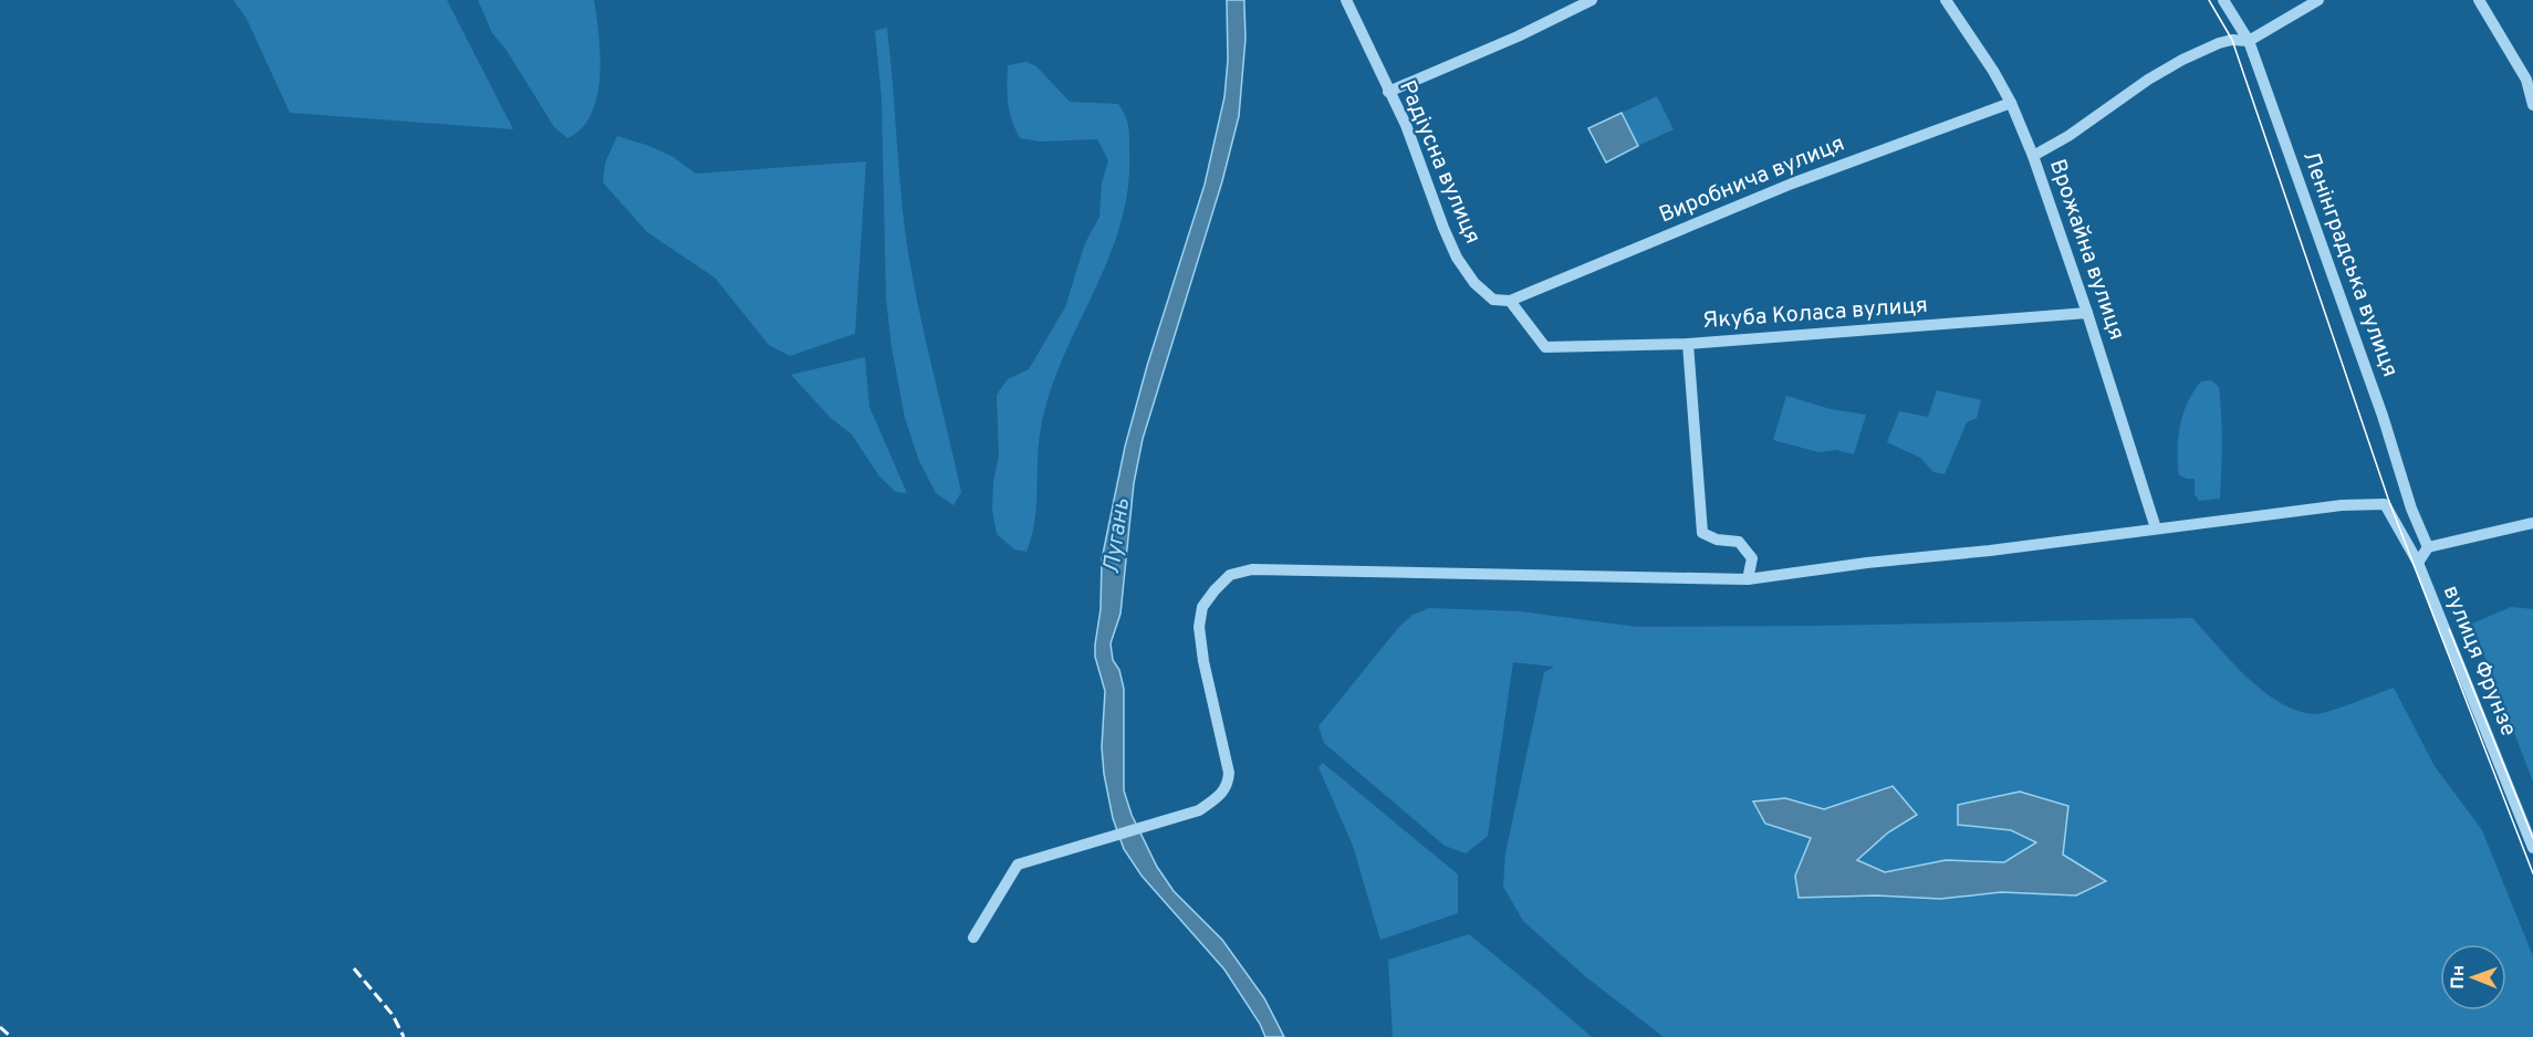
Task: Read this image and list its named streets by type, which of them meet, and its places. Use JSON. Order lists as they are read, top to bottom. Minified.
{"streets":{"street":["Радіусна вулиця","Виробнича вулиця","Врожайна вулиця","Ленінградська вулиця","Якуба Коласа вулиця","вулиця Фрунзе"]},"crossings":[["Радіусна вулиця","Виробнича вулиця"],["Радіусна вулиця","Якуба Коласа вулиця"],["Виробнича вулиця","Врожайна вулиця"],["Виробнича вулиця","Якуба Коласа вулиця"],["Врожайна вулиця","Якуба Коласа вулиця"],["Врожайна вулиця","вулиця Фрунзе"]],"water":["Лугань"],"north":"left"}
